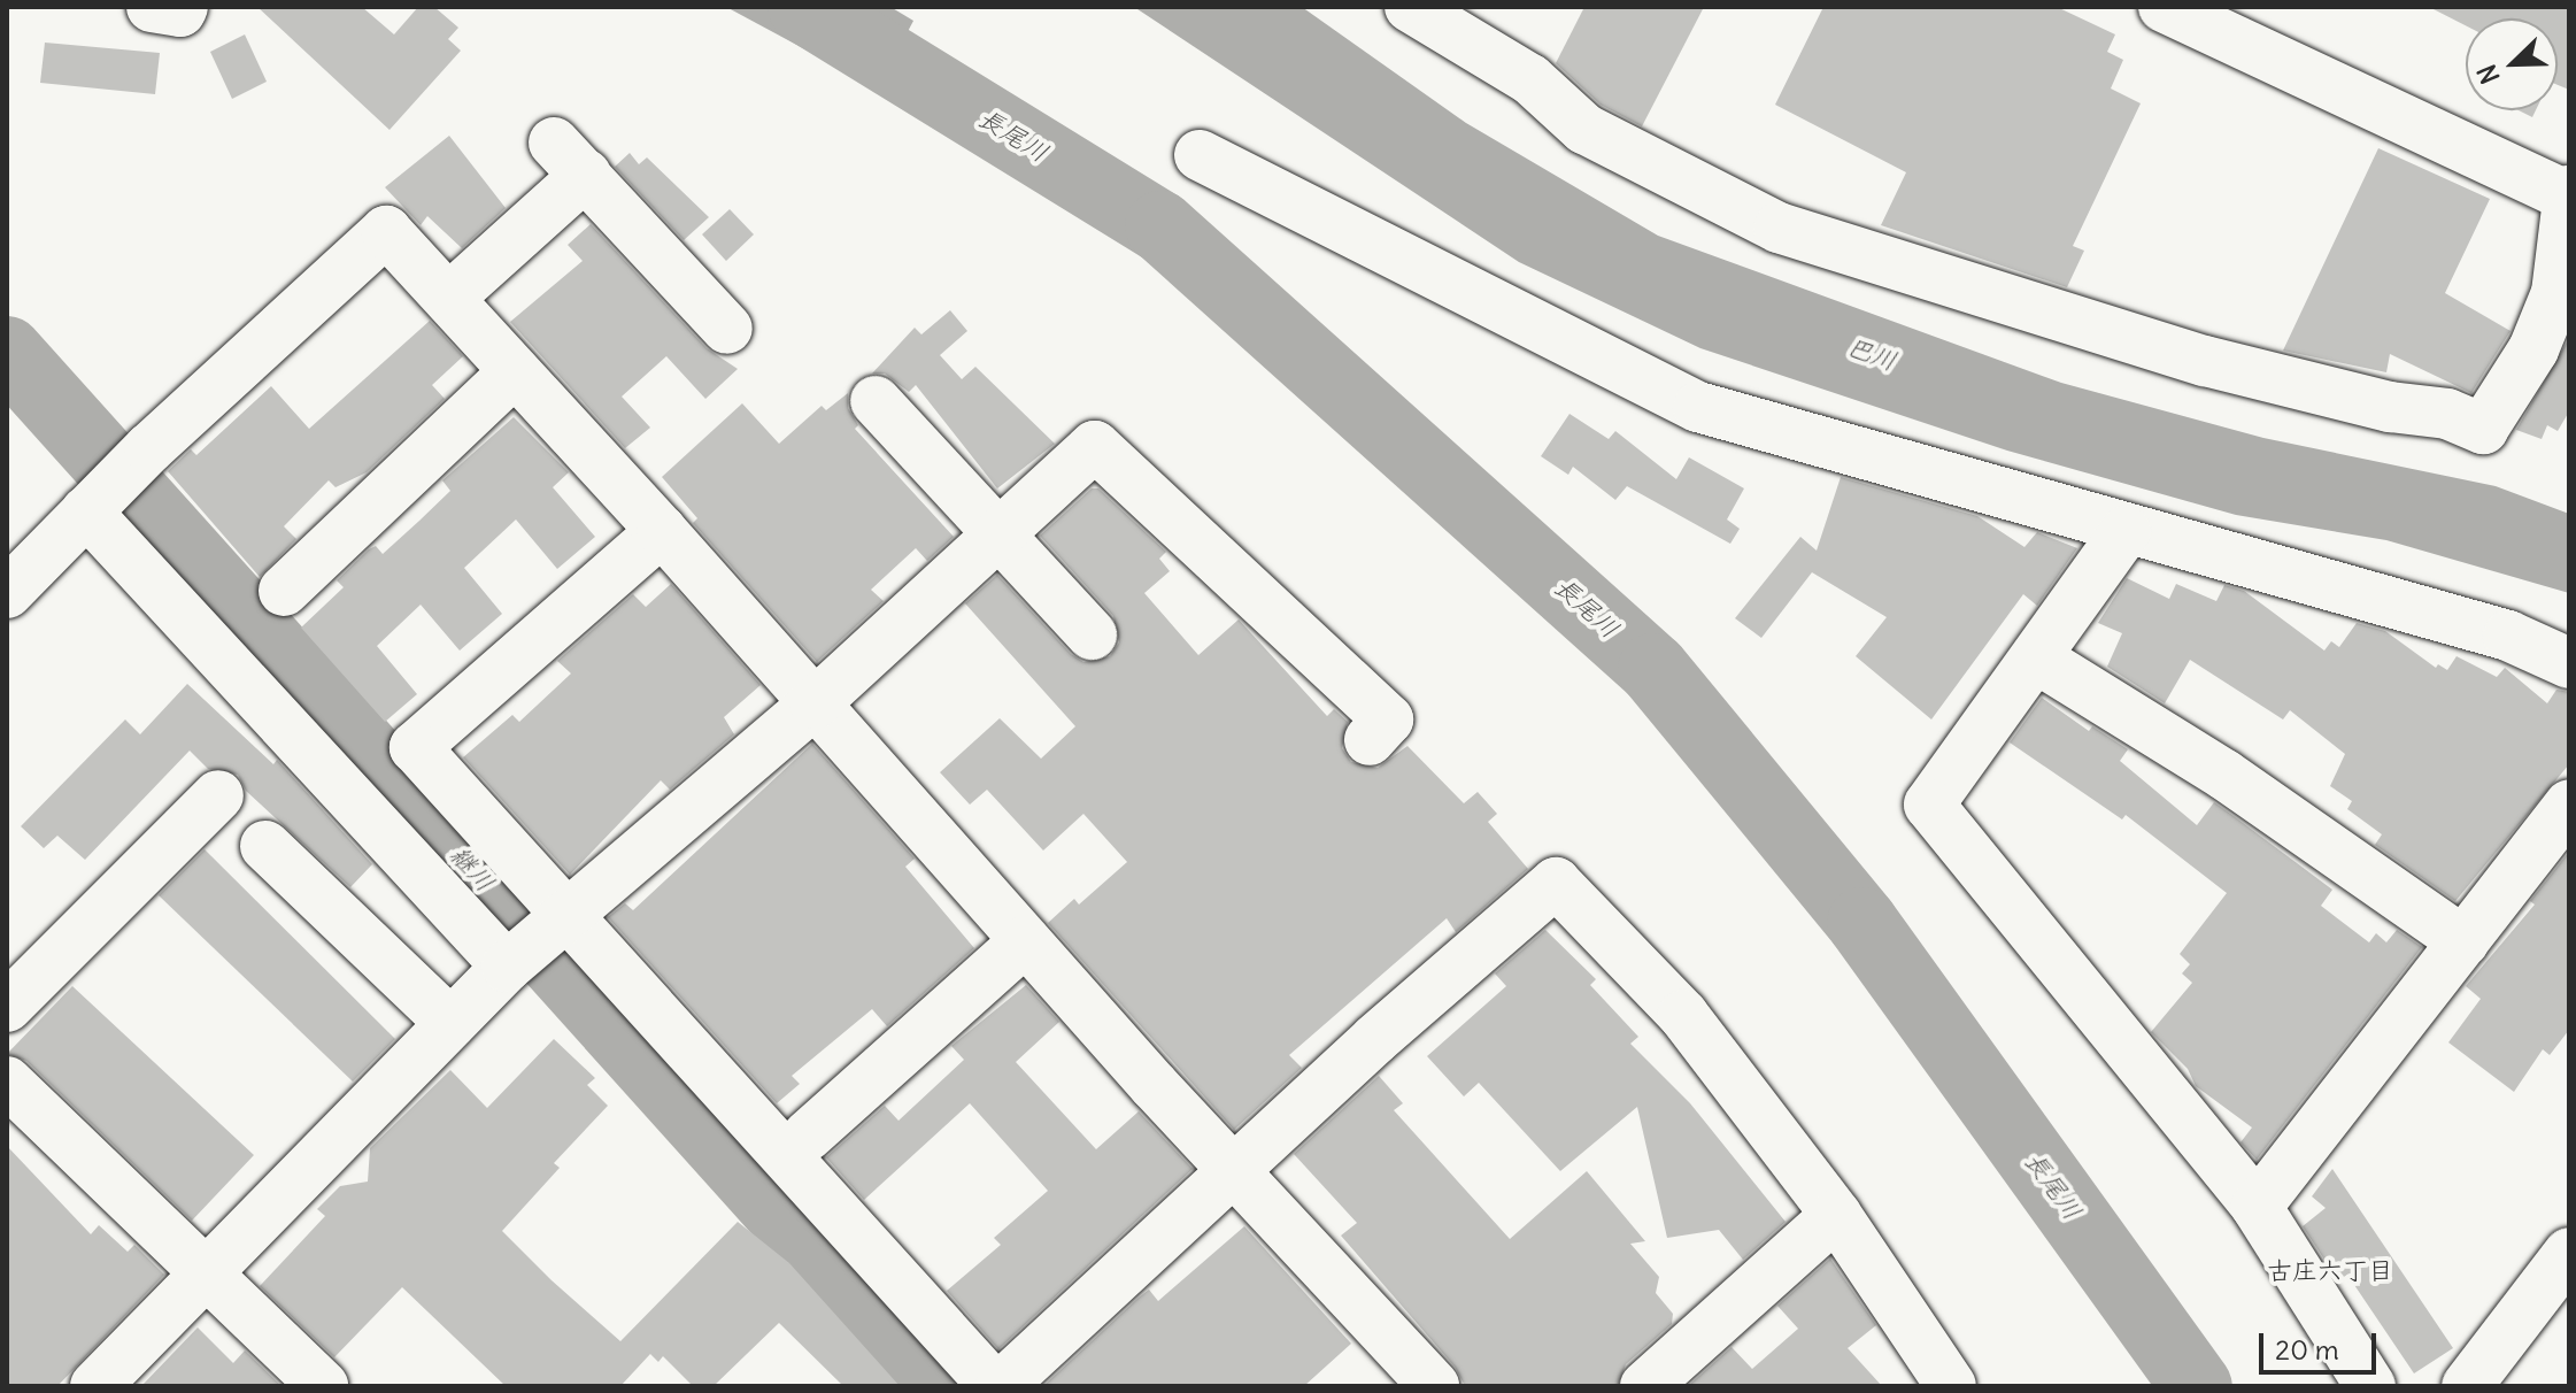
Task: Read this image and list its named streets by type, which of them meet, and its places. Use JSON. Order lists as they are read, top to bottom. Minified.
{"districts":["古庄六丁目"],"water":["長尾川","巴川","継川"],"scale_bar":"20 m","north":"bottom left"}
